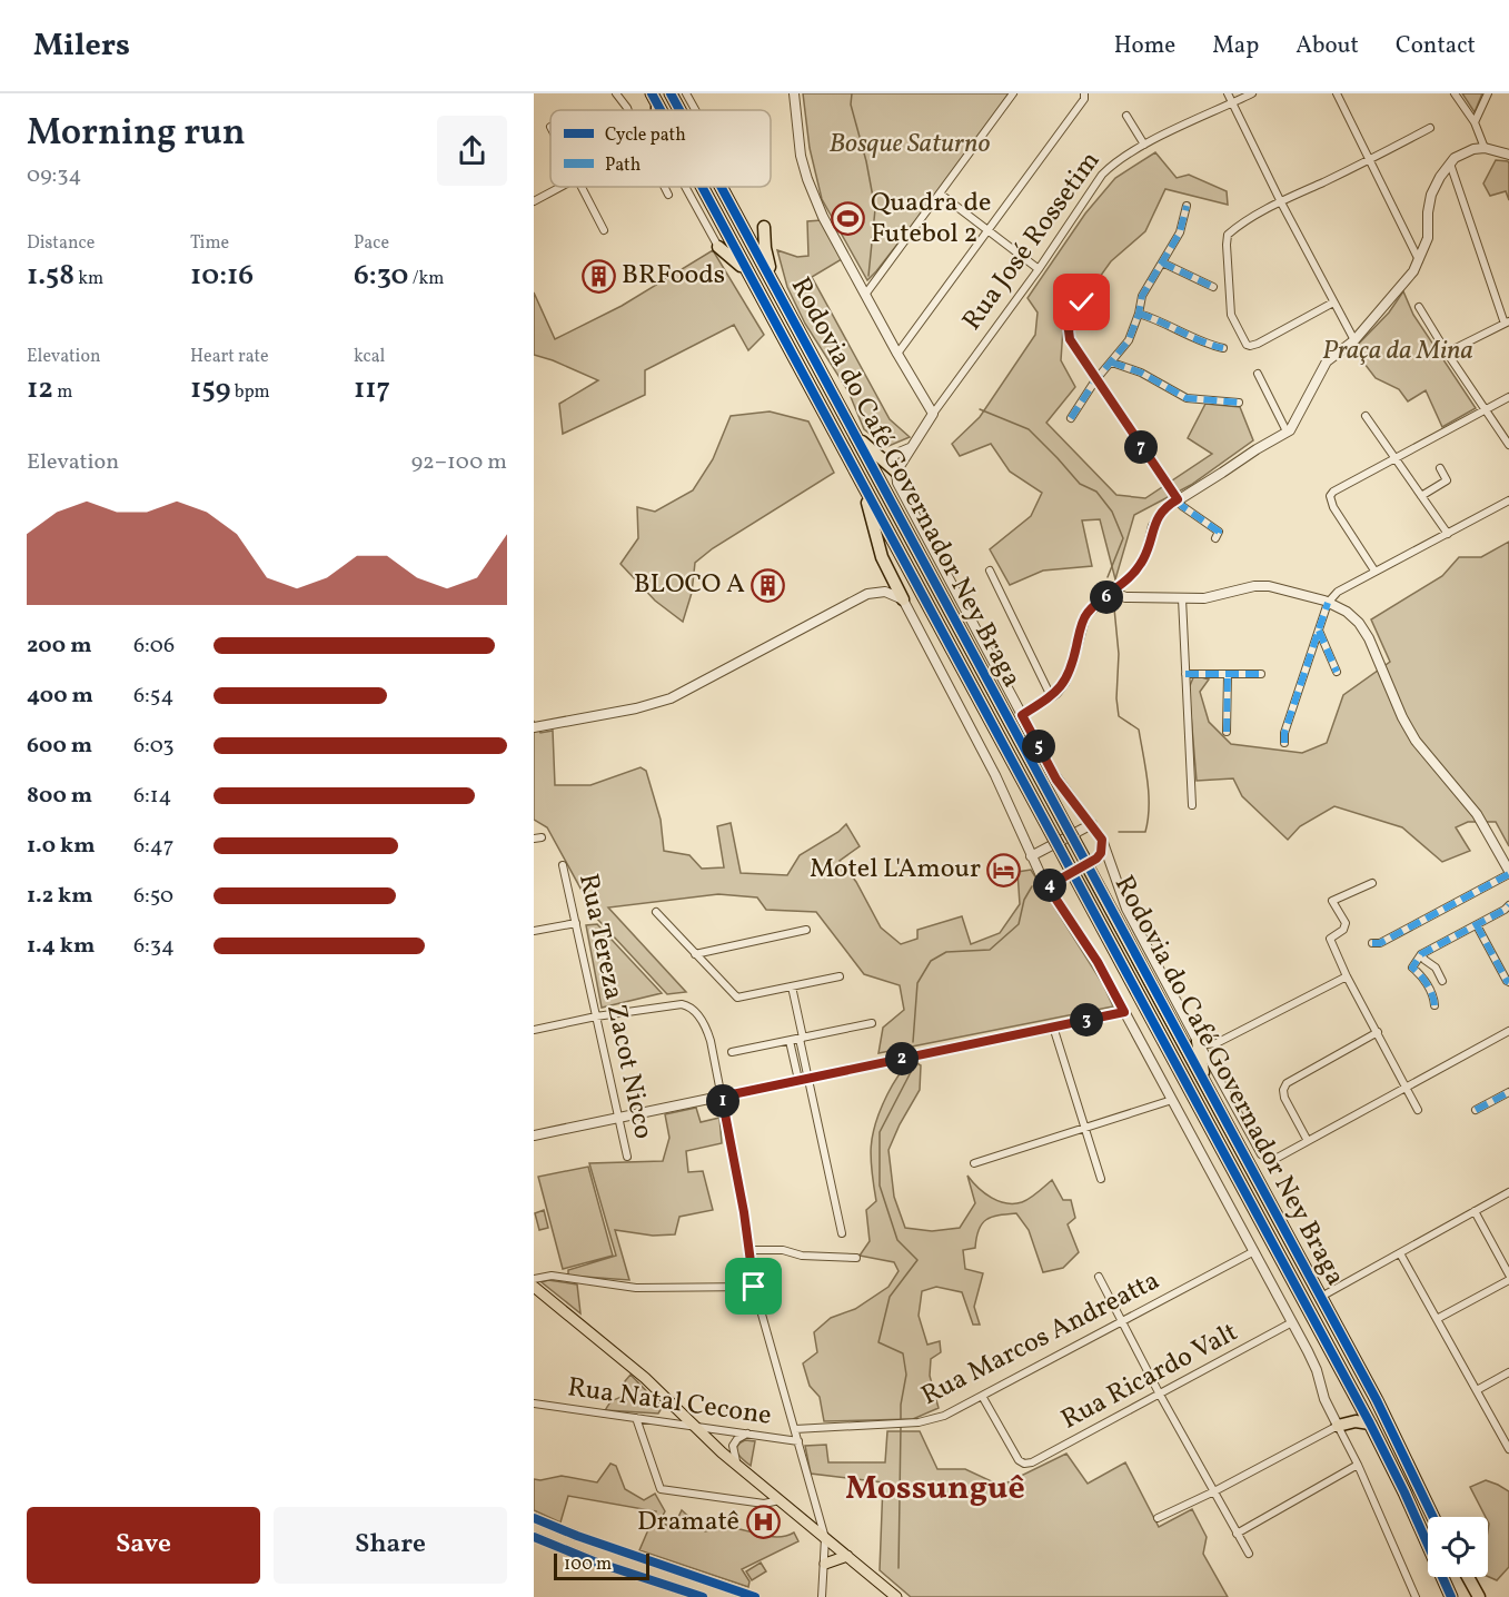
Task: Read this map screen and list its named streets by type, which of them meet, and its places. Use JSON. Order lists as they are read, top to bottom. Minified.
{"streets":{"highway":["Rodovia do Café Governador Ney Braga"],"street":["Rua José Rossetim","Rua Tereza Zacot Nicco","Rua Marcos Andreatta","Rua Ricardo Valt","Rua Natal Cecone"]},"crossings":[["Rua Marcos Andreatta","Rua Ricardo Valt"]],"districts":["Mossunguê"],"parks":["Bosque Saturno","Praça da Mina"],"places":{"sports":["Quadra de Futebol 2"],"building":["BRFoods","BLOCO A"],"hotel":["Motel L'Amour"],"hospital":["Dramatê"]},"legend":["Cycle path","Path"],"scale_bar":"100 m","page":{"header":"Milers","nav":["Home","Map","About","Contact"],"heading":["Morning run","09:34"],"stats":[["Distance","1.58 km"],["Time","10:16"],["Pace","6:30 /km"],["Elevation","12 m"],["Heart rate","159 bpm"],["kcal","117"]],"pins":["7","6","5","4","3","2","1"],"chart":["Elevation","92–100 m"],"list":[{"name":"200 m","note":"6:06"},{"name":"400 m","note":"6:54"},{"name":"600 m","note":"6:03"},{"name":"800 m","note":"6:14"},{"name":"1.0 km","note":"6:47"},{"name":"1.2 km","note":"6:50"},{"name":"1.4 km","note":"6:34"}],"buttons":["Save","Share"],"scale":"100 m"}}
